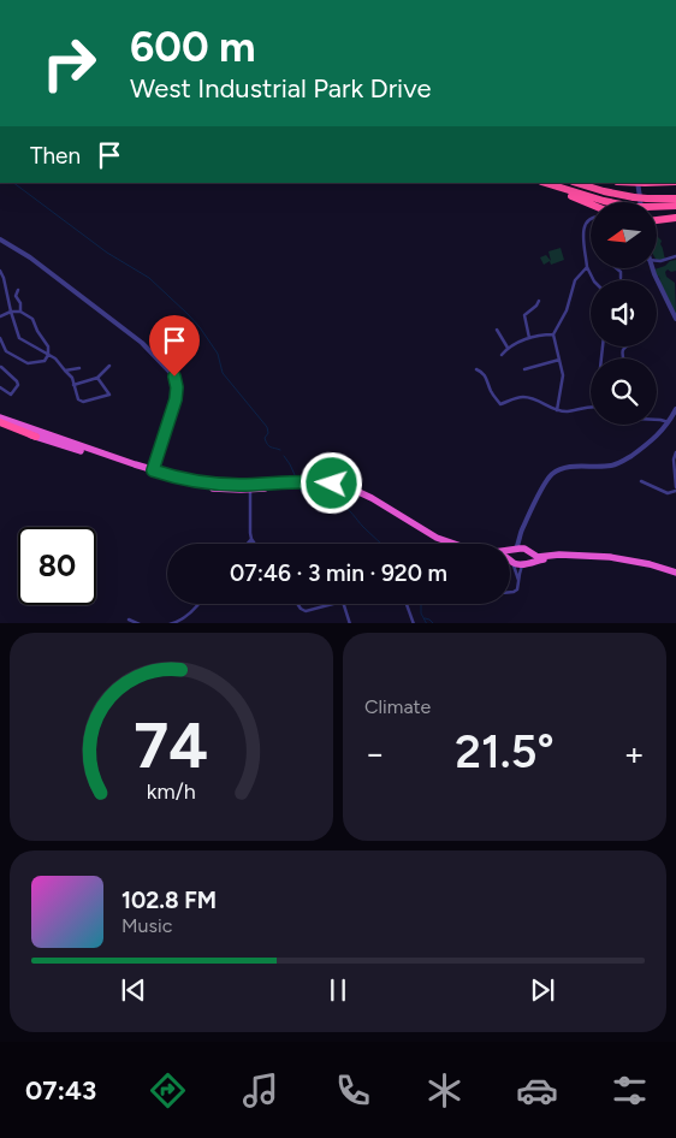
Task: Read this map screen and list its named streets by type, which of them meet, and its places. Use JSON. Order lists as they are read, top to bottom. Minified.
{"north":"left","page":{"turn":["600 m","West Industrial Park Drive"],"then":"Then","limit":"80","trip":"07:46 · 3 min · 920 m","tile":"Climate","heat":["−","21.5°","+"],"song":["102.8 FM","Music"],"tabs":"07:43","gauge":["74","km/h"]}}
